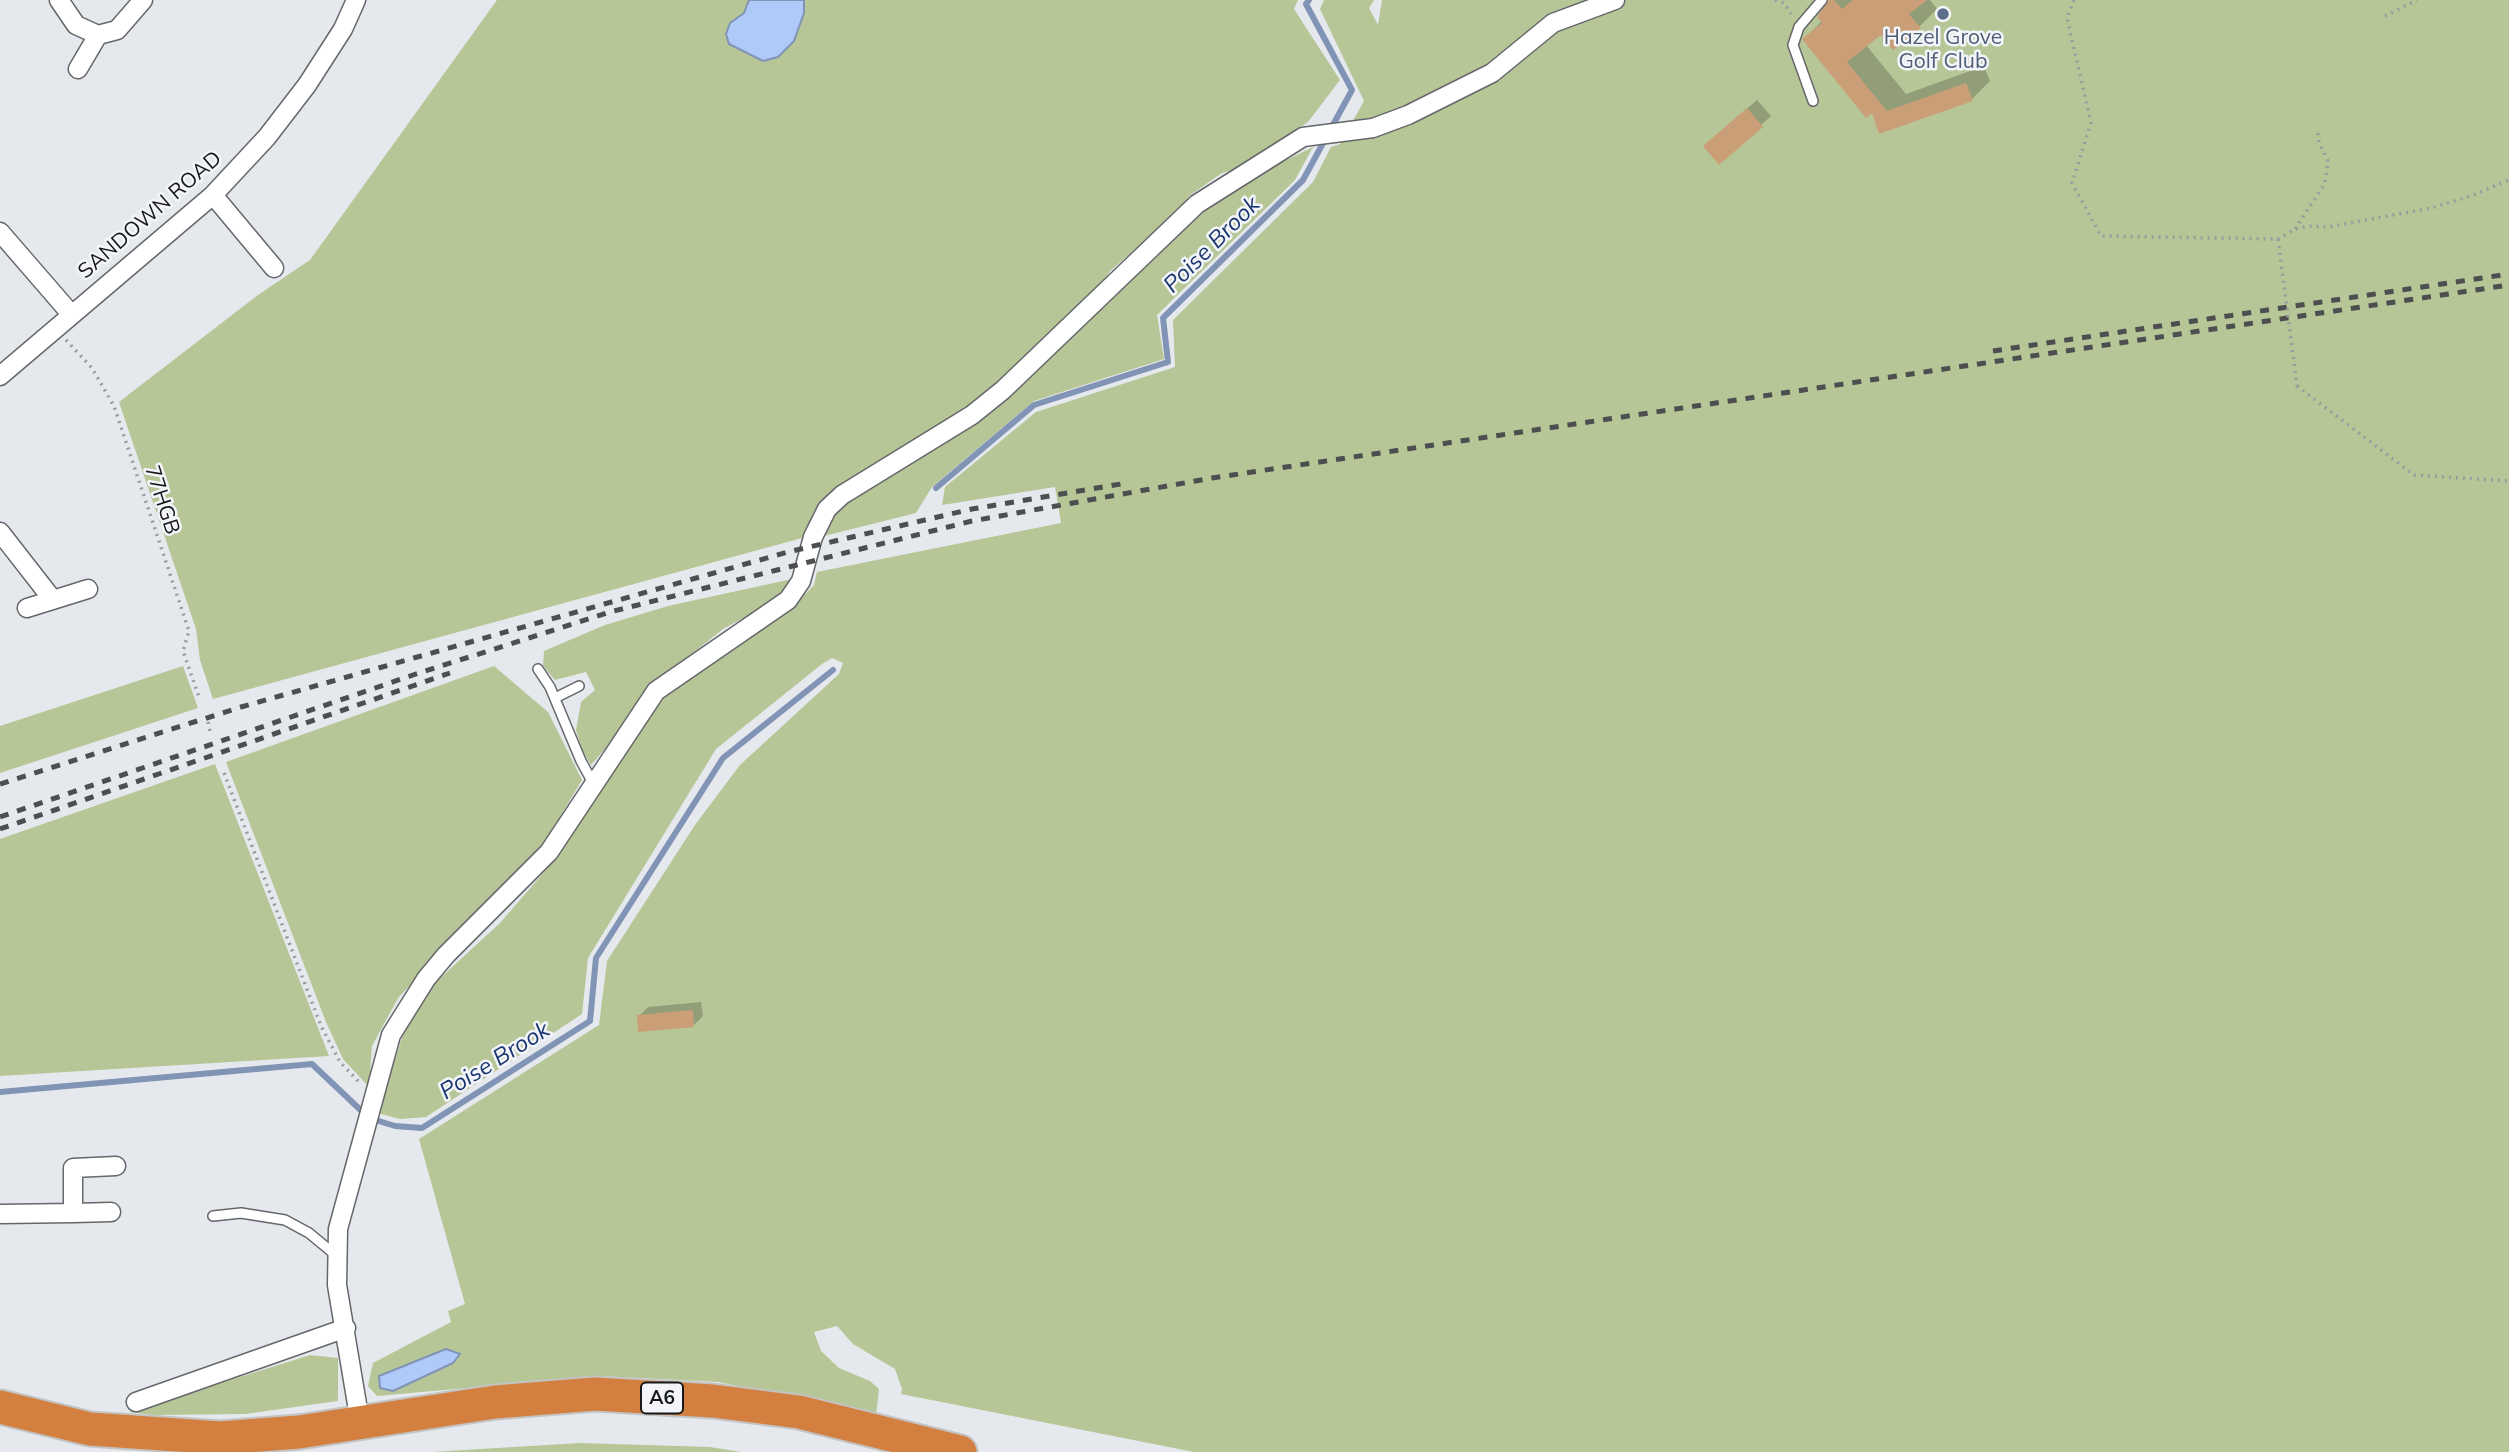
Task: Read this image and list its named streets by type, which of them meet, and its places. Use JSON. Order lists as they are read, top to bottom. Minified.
{"streets":{"highway":["A6"],"street":["SANDOWN ROAD"],"path":["77HGB"]},"crossings":[["SANDOWN ROAD","77HGB"]],"water":["Poise Brook"],"places":["Hazel Grove Golf Club"]}
